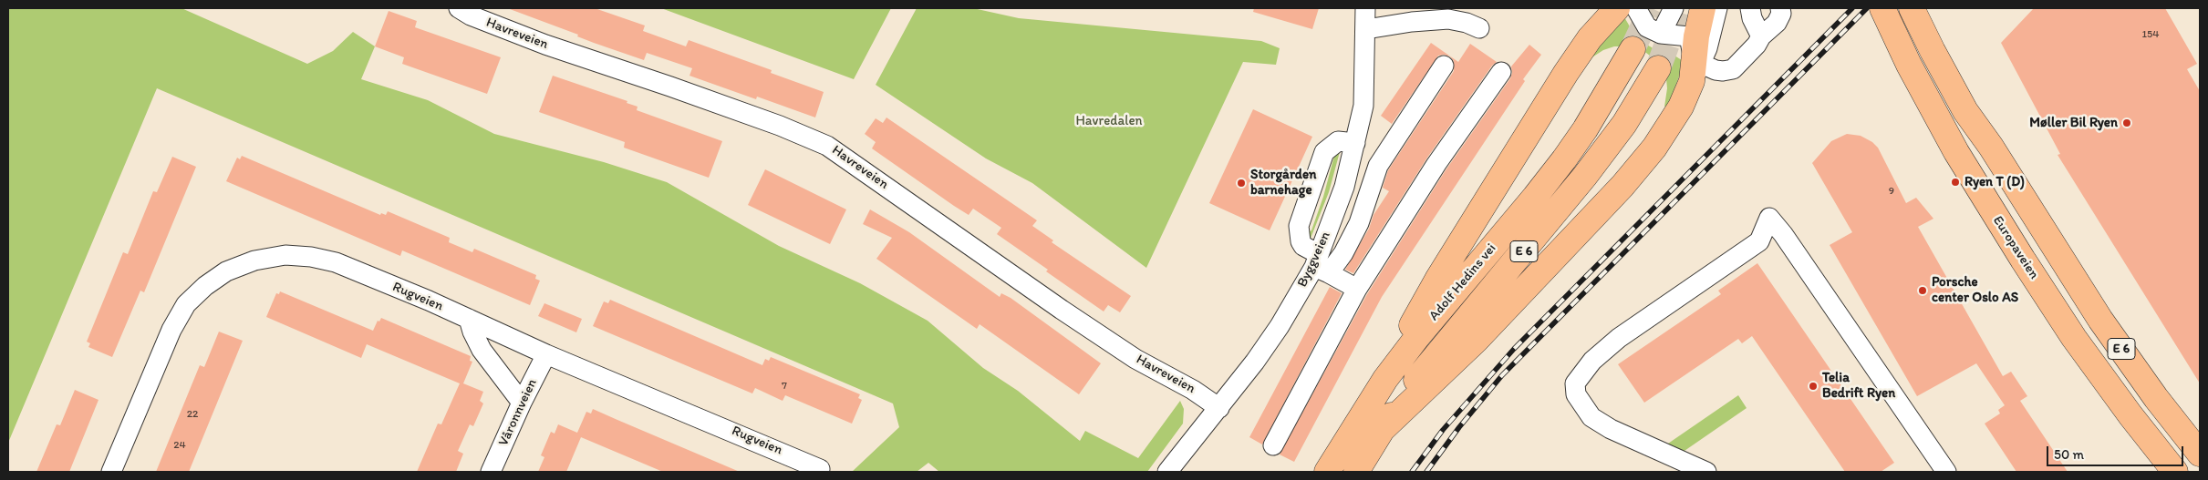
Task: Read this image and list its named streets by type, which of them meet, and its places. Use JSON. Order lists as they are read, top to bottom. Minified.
{"streets":{"highway":["Europaveien","E 6","Adolf Hedins vei"],"street":["Havreveien","Byggveien","Rugveien","Våronnveien"]},"crossings":[["Havreveien","Byggveien"],["E 6","Adolf Hedins vei"],["Rugveien","Våronnveien"]],"parks":["Havredalen"],"places":["Møller Bil Ryen","Ryen T (D)","Storgården barnehage","Porsche center Oslo AS","Telia Bedrift Ryen"],"house_numbers":["154","9","7","22","24"],"scale_bar":"50 m"}
